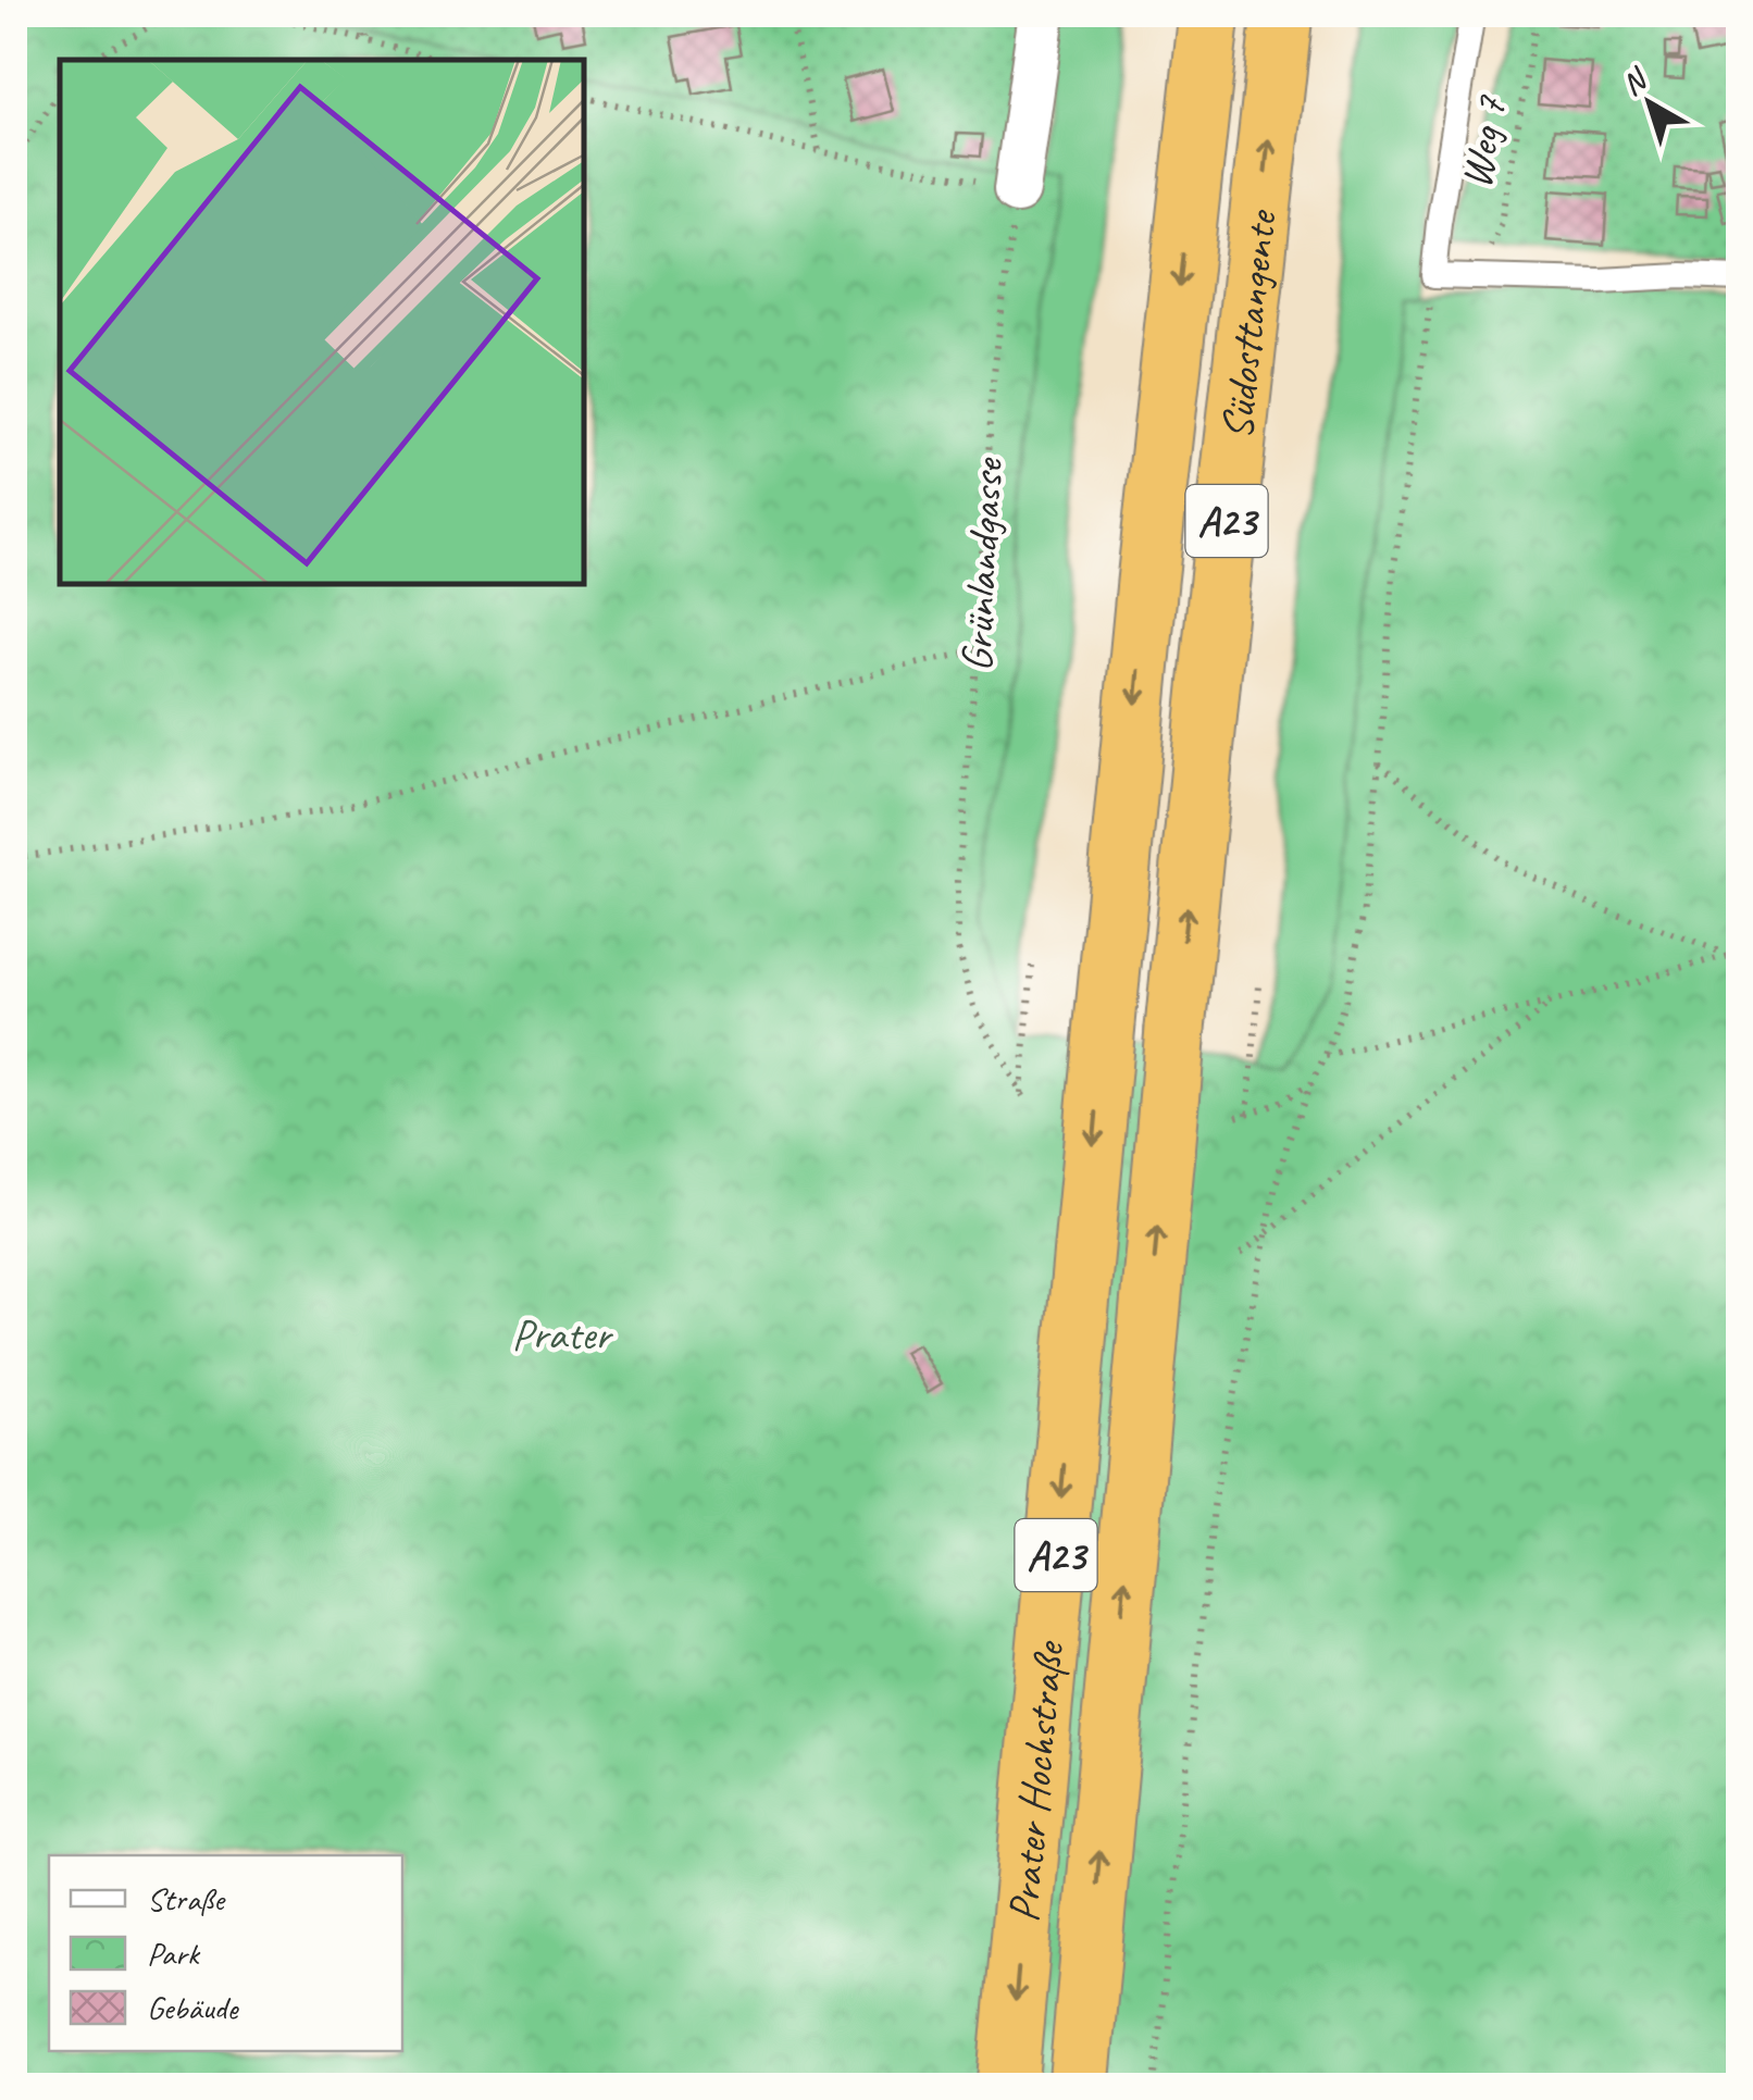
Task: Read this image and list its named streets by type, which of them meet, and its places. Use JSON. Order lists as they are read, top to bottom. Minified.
{"streets":{"highway":["Südosttangente","A23","Prater Hochstraße"],"path":["Weg 7","Grünlandgasse"]},"crossings":[["Südosttangente","Prater Hochstraße"]],"parks":["Prater"],"legend":["Straße","Park","Gebäude"],"north":"top left"}
